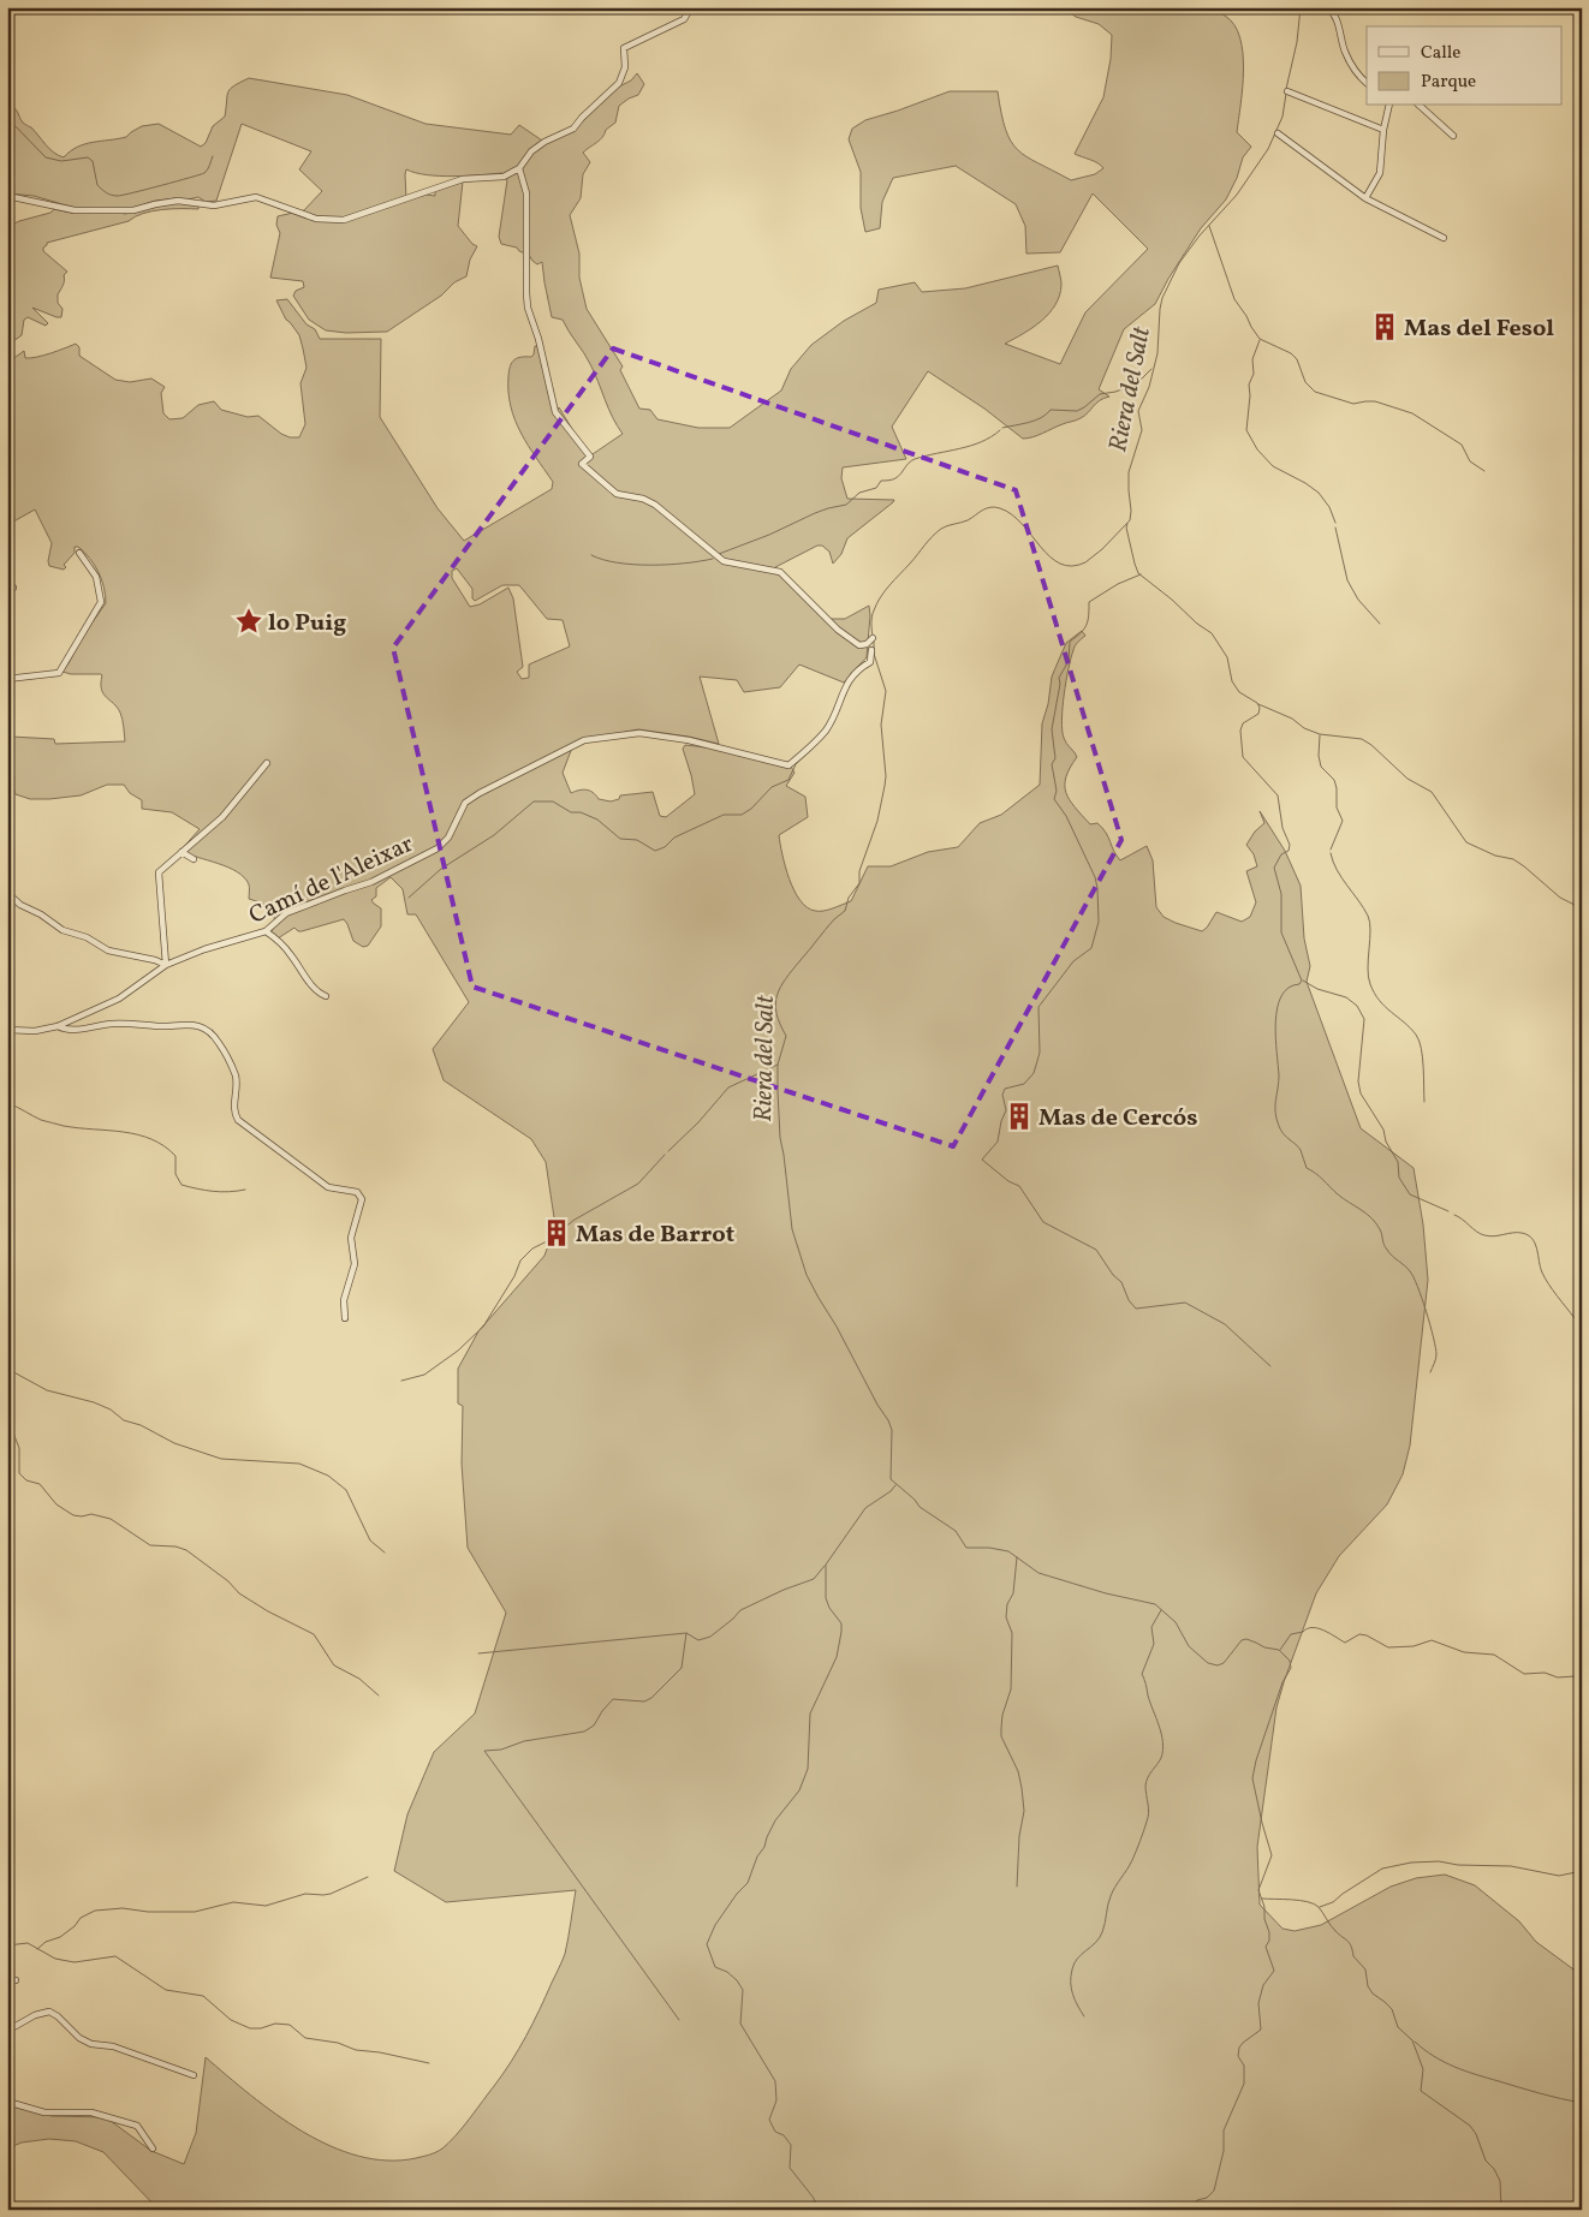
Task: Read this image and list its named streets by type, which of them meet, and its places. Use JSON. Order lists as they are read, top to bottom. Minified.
{"streets":{"street":["Camí de l'Aleixar"]},"water":["Riera del Salt"],"places":{"building":["Mas del Fesol","Mas de Cercós","Mas de Barrot"],"place":["lo Puig"]},"legend":["Calle","Parque"]}
